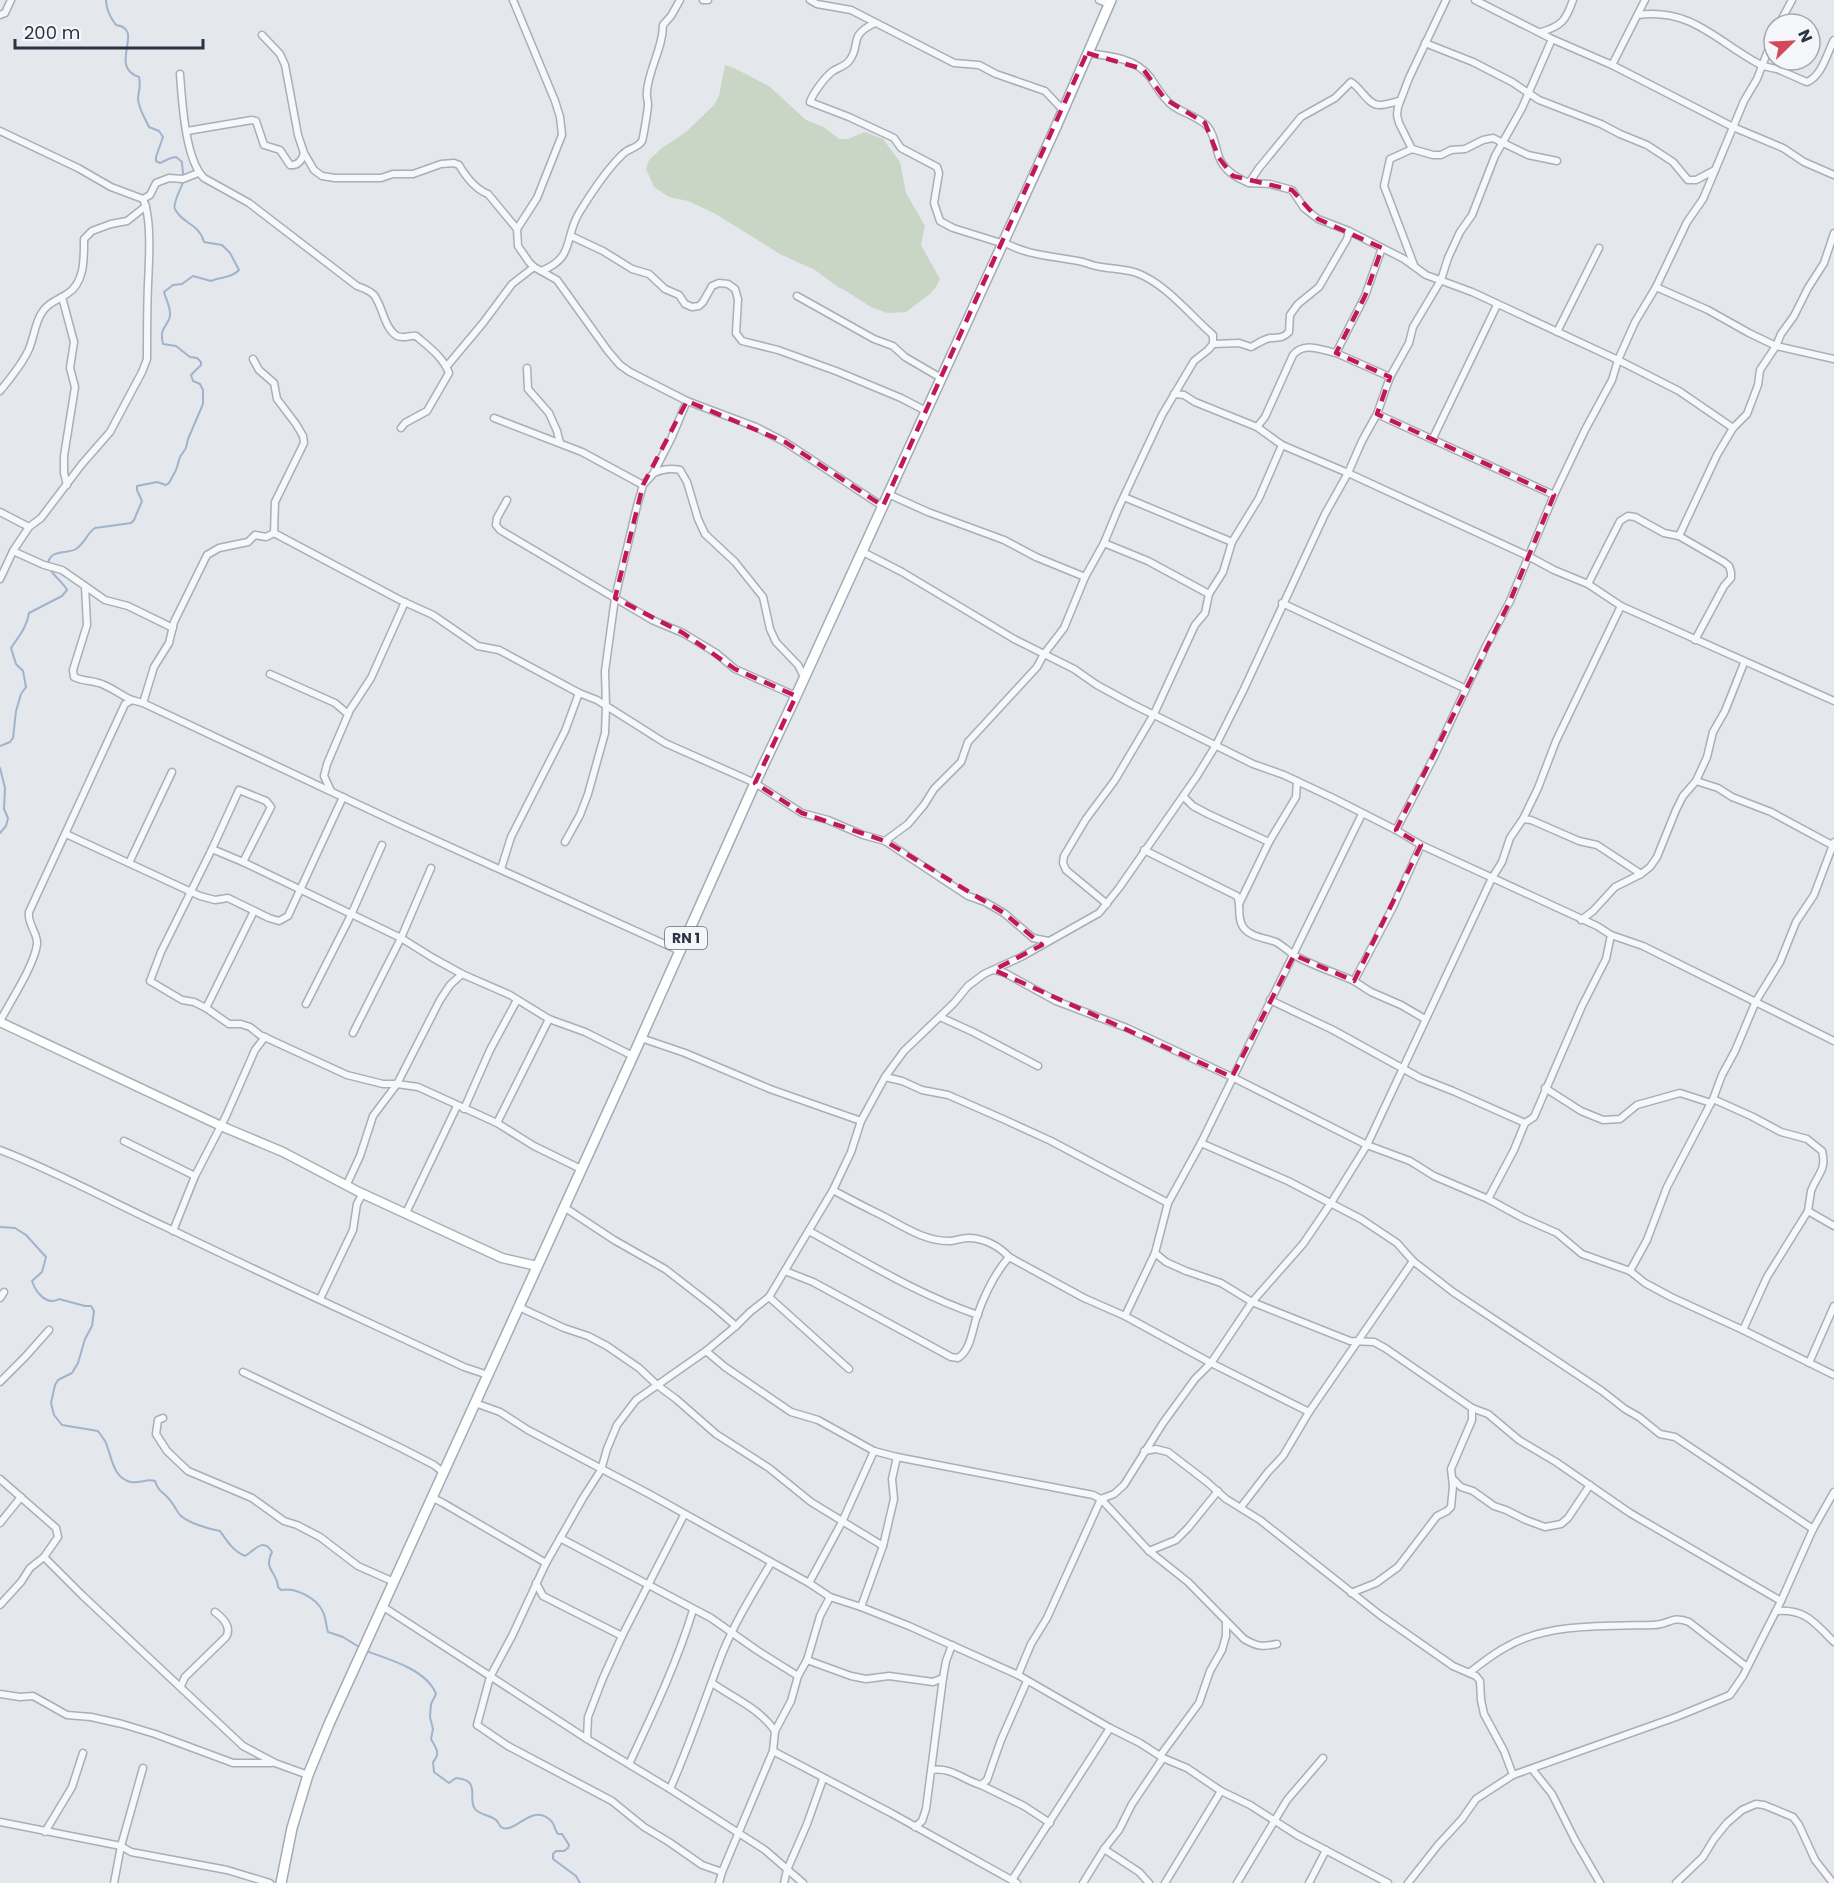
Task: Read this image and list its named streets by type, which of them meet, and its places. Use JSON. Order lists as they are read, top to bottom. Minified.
{"streets":{"main road":["RN 1"]},"scale_bar":"200 m","north":"top right"}
